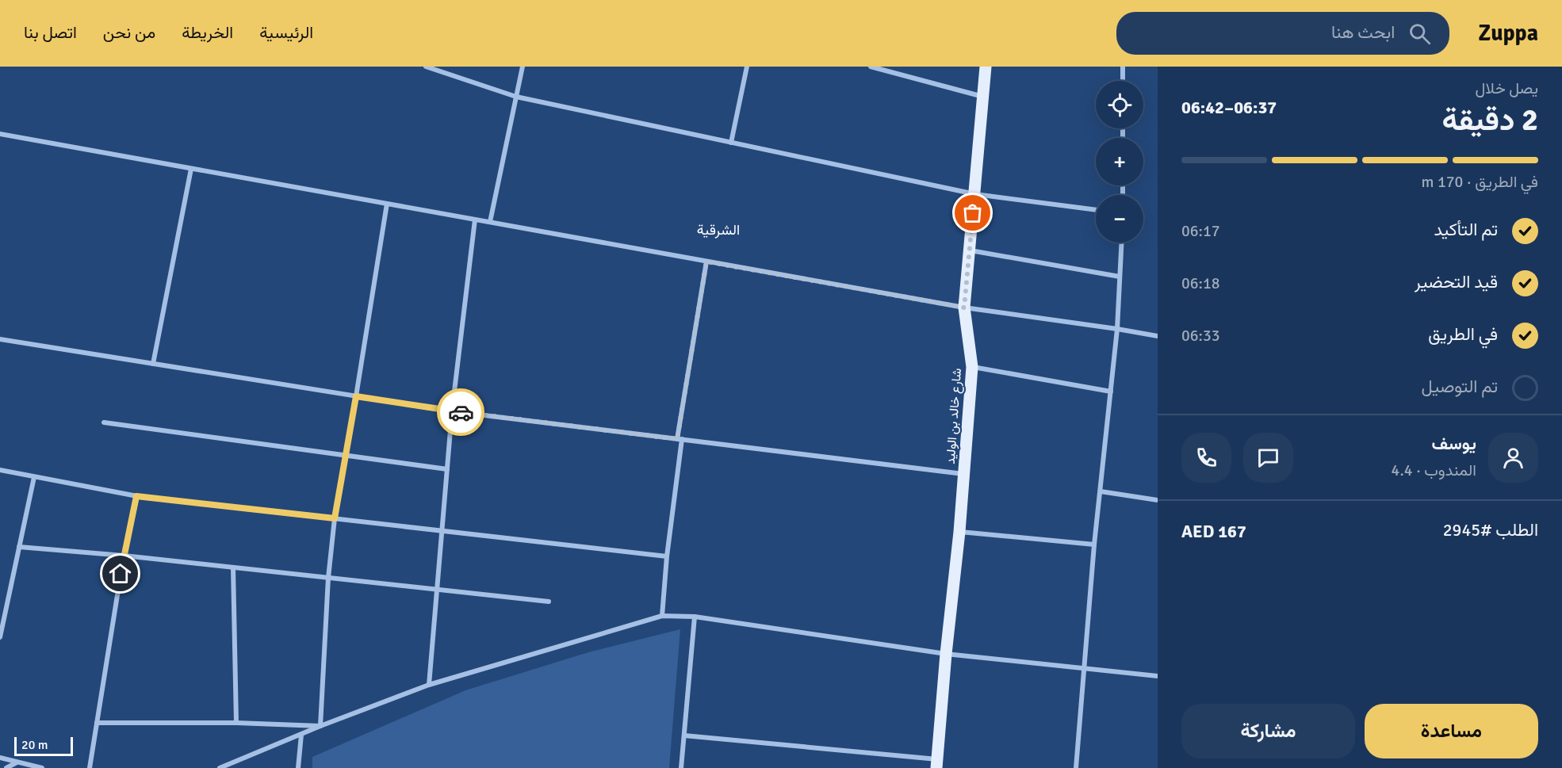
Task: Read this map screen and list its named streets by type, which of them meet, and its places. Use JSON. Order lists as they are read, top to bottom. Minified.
{"streets":{"main road":["شارع خالد بن الوليد"]},"districts":["الشرقية"],"scale_bar":"20 m","page":{"header":"Zuppa","search":"ابحث هنا","nav":["الرئيسية","الخريطة","من نحن","اتصل بنا"],"heading":["2 دقيقة","يصل خلال","06:37–06:42"],"panel":["يوسف","المندوب · 4.4","الطلب #2945","AED 167"],"map_buttons":["+","−"],"bar":"في الطريق · 170 m","list":[["تم التأكيد","06:17"],["قيد التحضير","06:18"],["في الطريق","06:33"],"تم التوصيل"],"buttons":["مساعدة","مشاركة"],"scale":"20 m"}}
